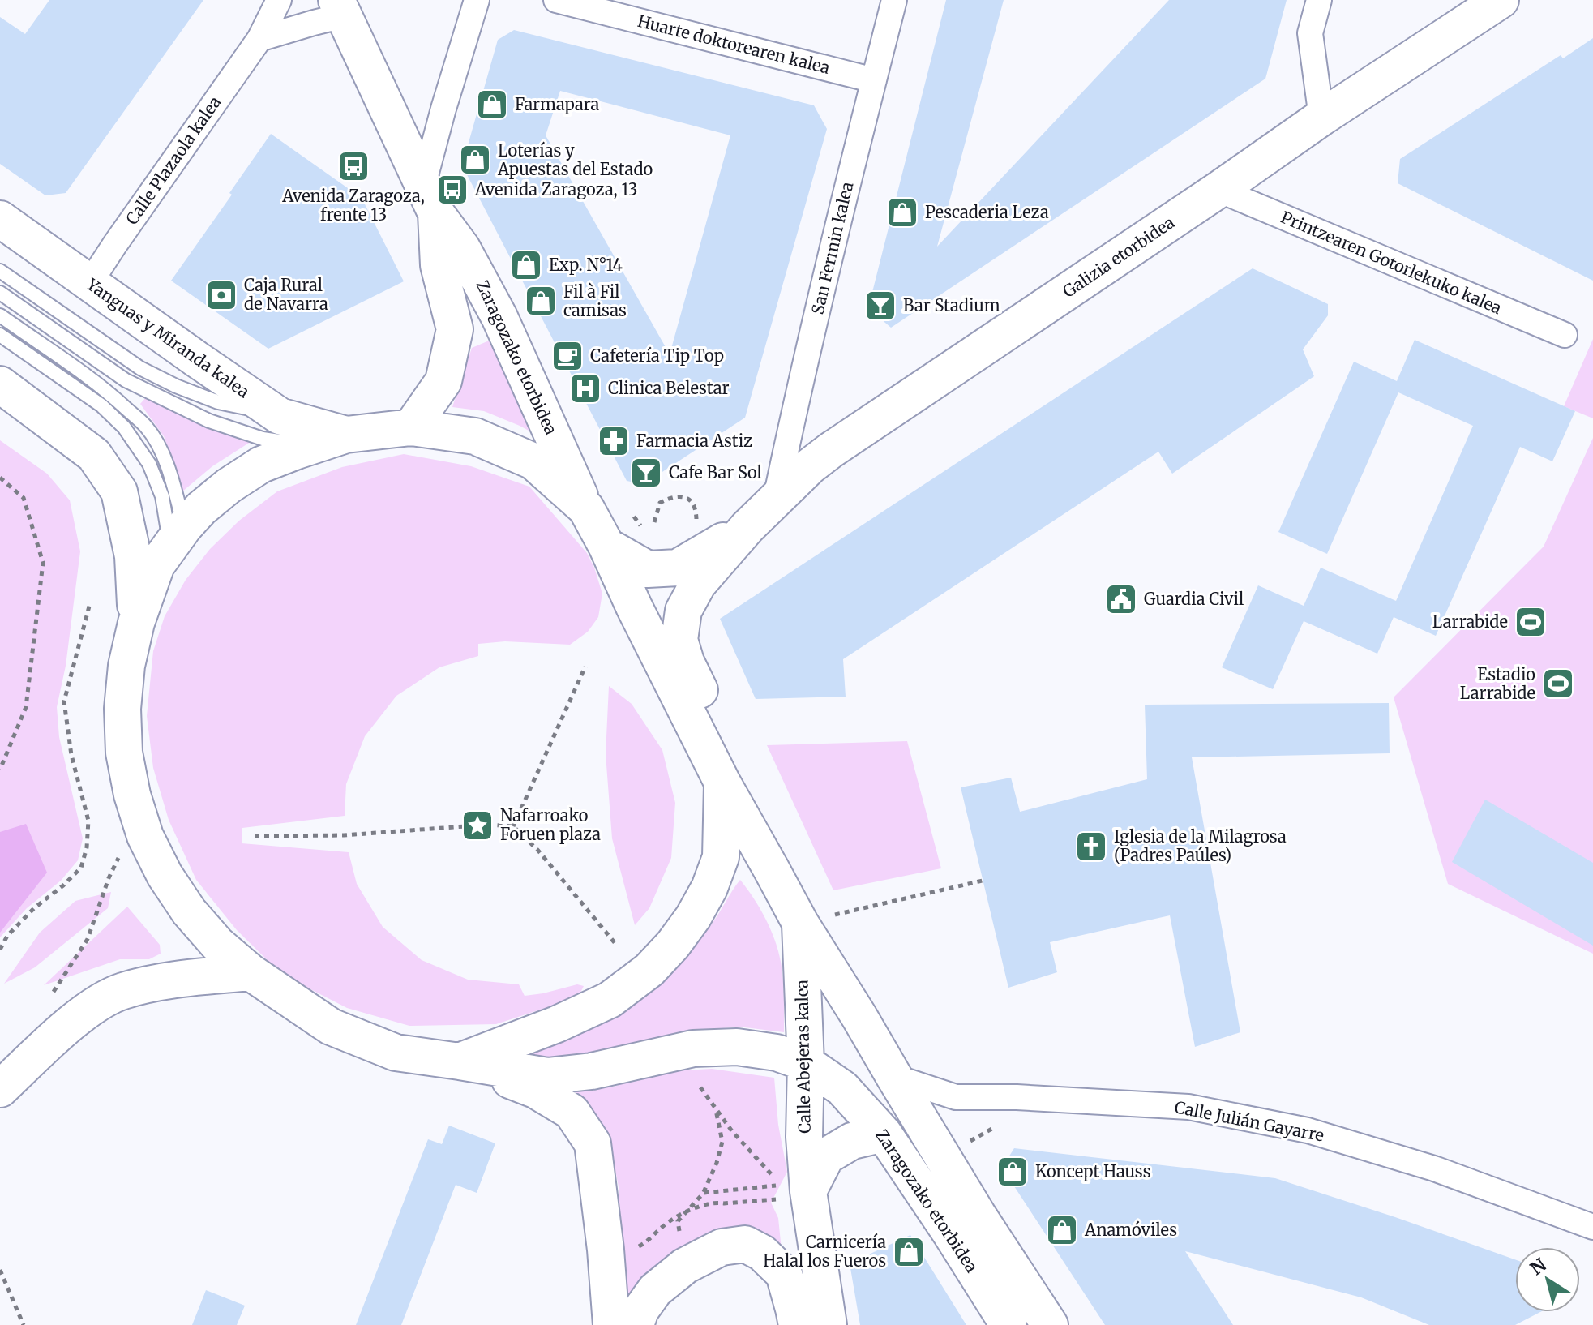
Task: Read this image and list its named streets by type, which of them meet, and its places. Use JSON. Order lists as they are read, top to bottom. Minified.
{"streets":{"main road":["Galizia etorbidea","Yanguas y Miranda kalea","Zaragozako etorbidea","Calle Abejeras kalea"],"street":["Huarte doktorearen kalea","Calle Plazaola kalea","San Fermin kalea","Printzearen Gotorlekuko kalea","Calle Julián Gayarre"]},"crossings":[["Huarte doktorearen kalea","San Fermin kalea"],["Calle Plazaola kalea","Yanguas y Miranda kalea"],["San Fermin kalea","Galizia etorbidea"],["Galizia etorbidea","Printzearen Gotorlekuko kalea"],["Zaragozako etorbidea","Calle Abejeras kalea"]],"places":{"shop":["Farmapara","Loterías y Apuestas del Estado","Pescaderia Leza","Exp. N°14","Fil à Fil camisas","Koncept Hauss","Anamóviles","Carnicería Halal los Fueros"],"bus stop":["Avenida Zaragoza, frente 13","Avenida Zaragoza, 13"],"bank":["Caja Rural de Navarra"],"bar":["Bar Stadium","Cafe Bar Sol"],"cafe":["Cafetería Tip Top"],"hospital":["Clinica Belestar"],"pharmacy":["Farmacia Astiz"],"public building":["Guardia Civil"],"sports":["Larrabide","Estadio Larrabide"],"place":["Nafarroako Foruen plaza"],"church":["Iglesia de la Milagrosa (Padres Paúles)"]},"north":"top left"}
